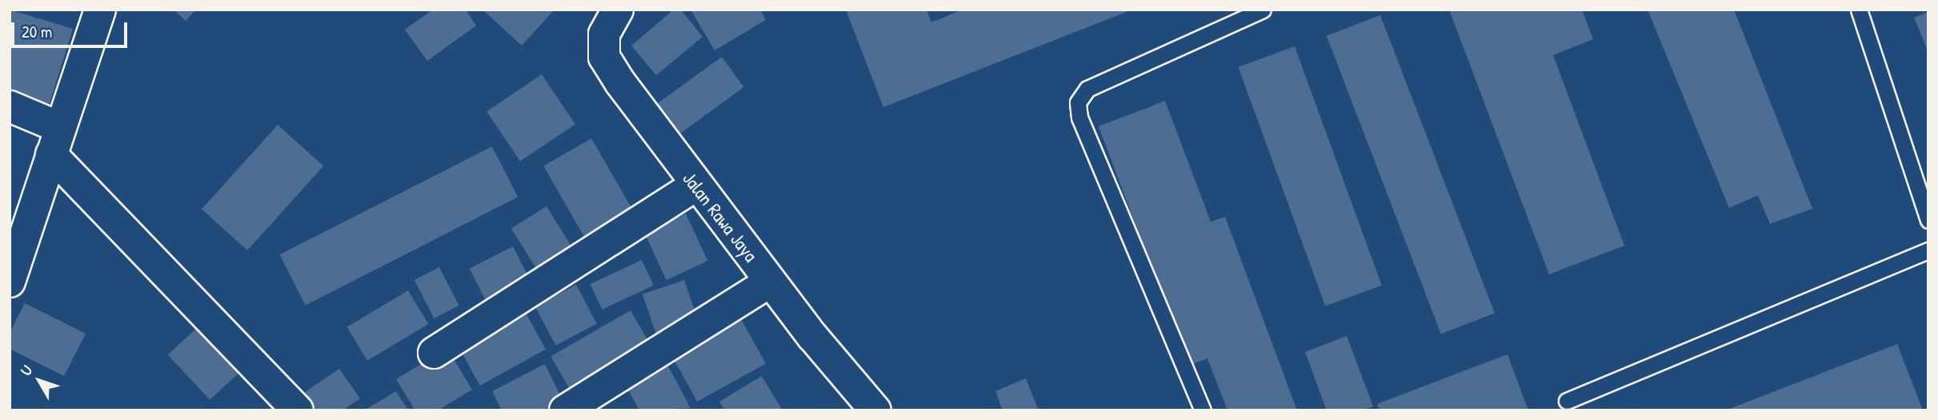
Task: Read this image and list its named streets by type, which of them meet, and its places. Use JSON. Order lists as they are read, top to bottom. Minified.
{"streets":{"street":["Jalan Rawa Jaya"]},"scale_bar":"20 m","north":"top left"}
